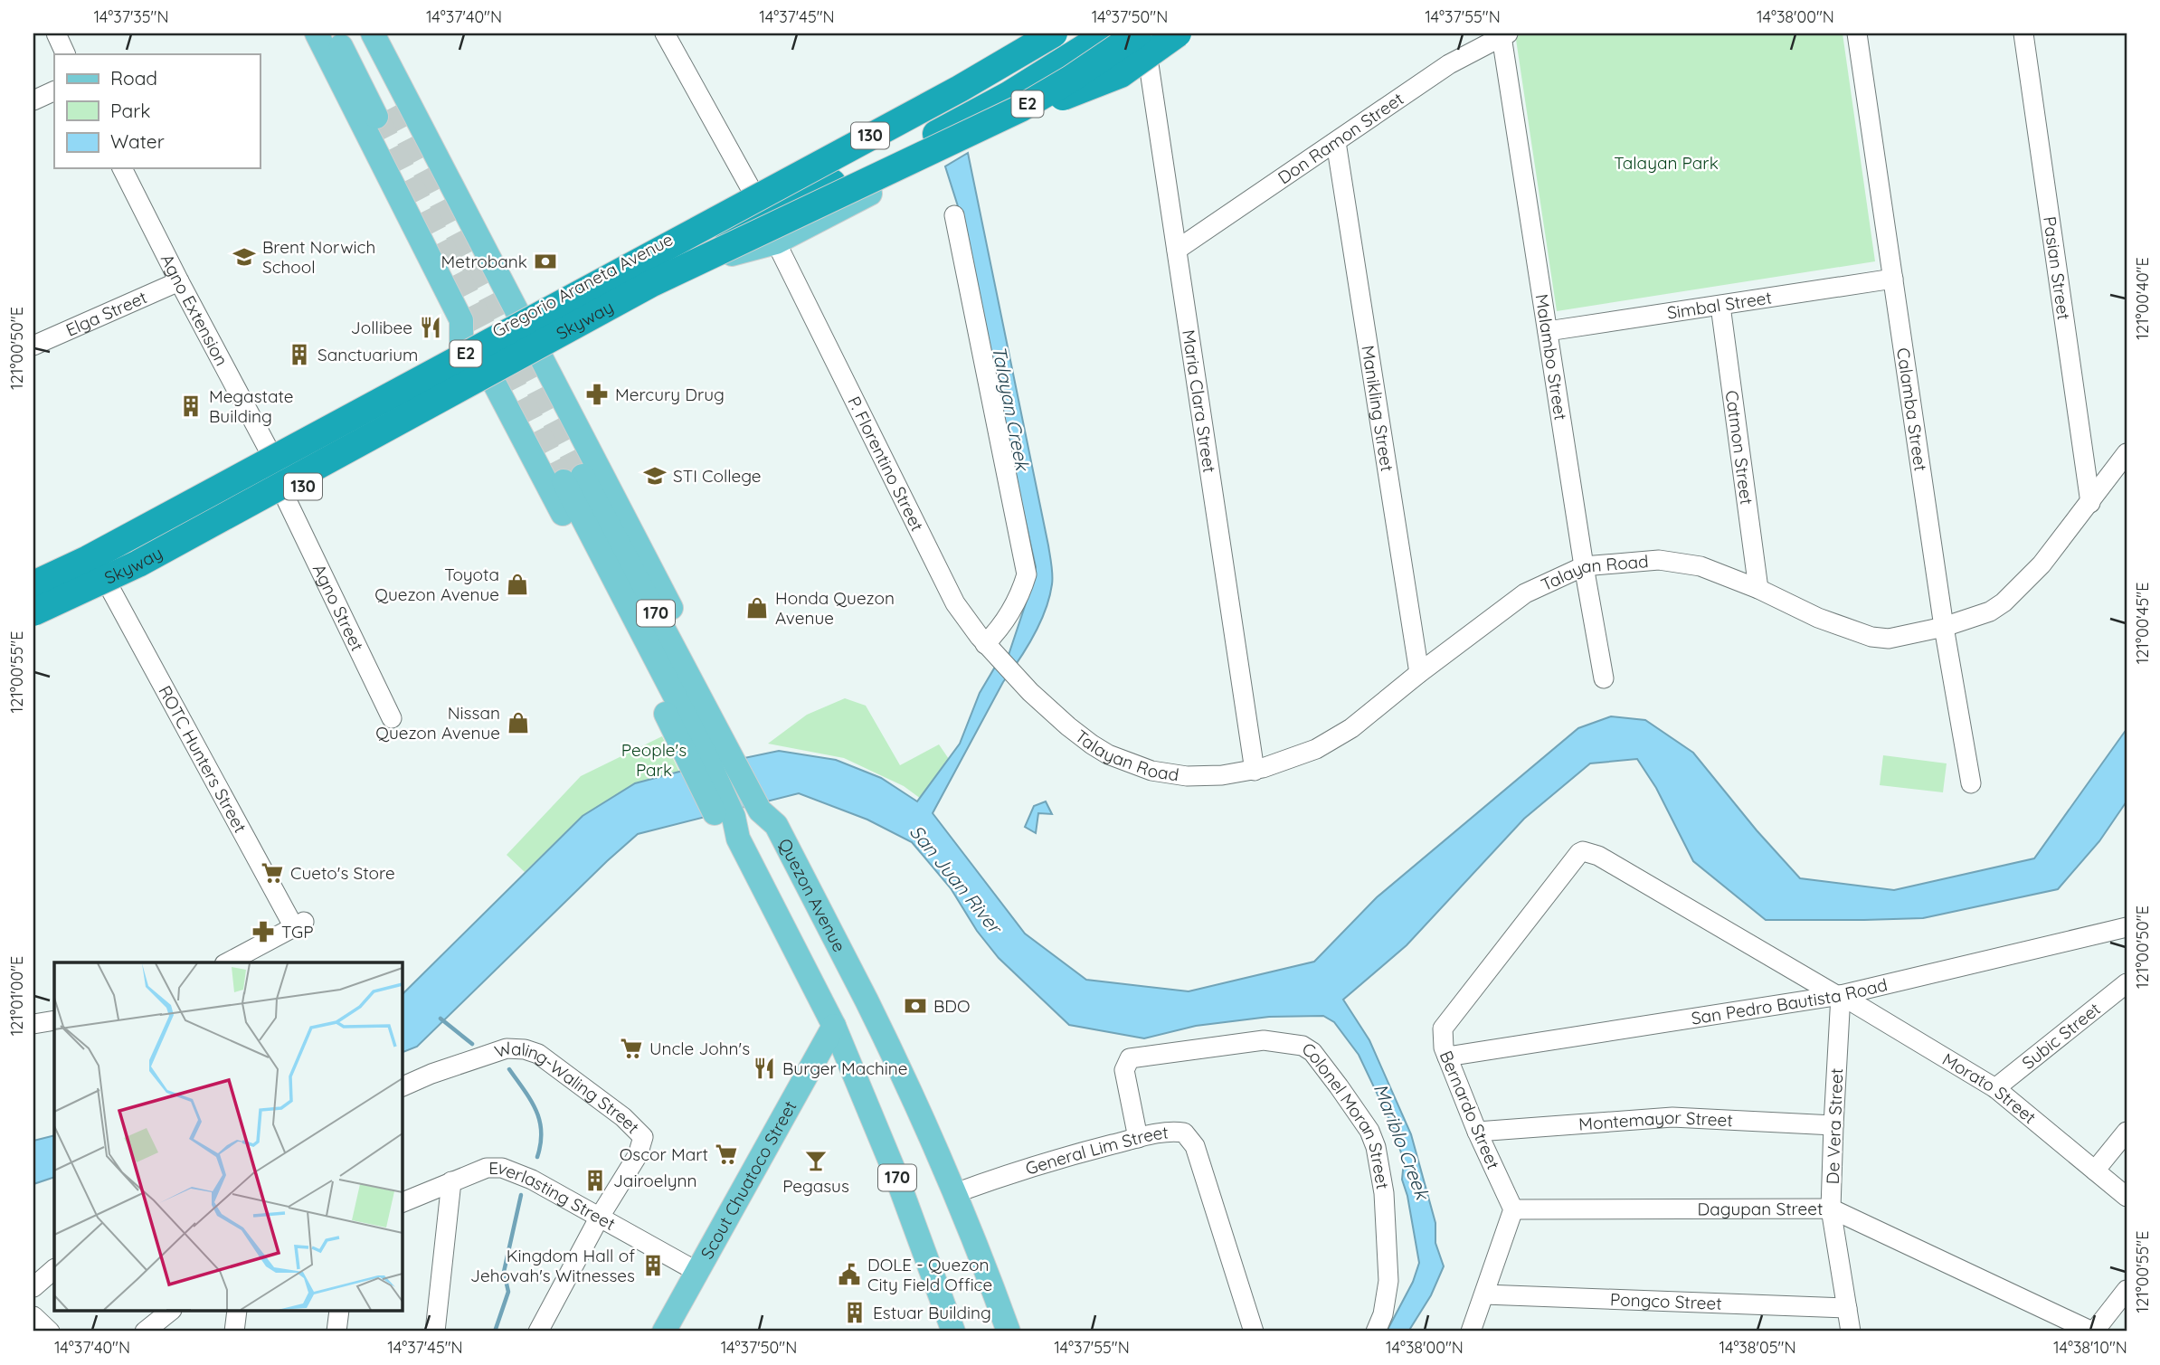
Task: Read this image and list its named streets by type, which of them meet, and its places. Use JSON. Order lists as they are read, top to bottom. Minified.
{"streets":{"highway":["E2","Skyway"],"main road":["130","Gregorio Araneta Avenue","170","Quezon Avenue","Scout Chuatoco Street"],"street":["Don Ramon Street","Pasian Street","Simbal Street","Agno Extension","Elga Street","Malambo Street","Maria Clara Street","Manikling Street","Calamba Street","Catmon Street","P. Florentino Street","Talayan Road","Agno Street","ROTC Hunters Street","San Pedro Bautista Road","Subic Street","Morato Street","Waling-Waling Street","Bernardo Street","Colonel Moran Street","Montemayor Street","De Vera Street","General Lim Street","Everlasting Street","Dagupan Street","Pongco Street"]},"crossings":[["130","Skyway"],["130","P. Florentino Street"],["130","Agno Street"],["130","ROTC Hunters Street"],["Don Ramon Street","Malambo Street"],["Don Ramon Street","Maria Clara Street"],["Don Ramon Street","Manikling Street"],["Pasian Street","Talayan Road"],["Gregorio Araneta Avenue","Agno Extension"],["Simbal Street","Malambo Street"],["Simbal Street","Calamba Street"],["Simbal Street","Catmon Street"],["Agno Extension","Elga Street"],["Malambo Street","Talayan Road"],["Maria Clara Street","Talayan Road"],["Manikling Street","Talayan Road"],["Calamba Street","Talayan Road"],["Catmon Street","Talayan Road"],["P. Florentino Street","Talayan Road"],["170","Quezon Avenue"],["170","Scout Chuatoco Street"],["Quezon Avenue","General Lim Street"],["San Pedro Bautista Road","Morato Street"],["San Pedro Bautista Road","Bernardo Street"],["San Pedro Bautista Road","De Vera Street"],["Subic Street","Morato Street"],["Morato Street","Bernardo Street"],["Morato Street","De Vera Street"],["Waling-Waling Street","Everlasting Street"],["Bernardo Street","Montemayor Street"],["Bernardo Street","Dagupan Street"],["Colonel Moran Street","General Lim Street"],["Montemayor Street","De Vera Street"],["De Vera Street","Dagupan Street"],["De Vera Street","Pongco Street"],["Scout Chuatoco Street","Everlasting Street"]],"water":["Talayan Creek","San Juan River","Mariblo Creek"],"parks":["Talayan Park","People's Park"],"places":{"school or university":["Brent Norwich School","STI College"],"bank":["Metrobank","BDO"],"restaurant":["Jollibee","Burger Machine"],"building":["Sanctuarium","Megastate Building","Jairoelynn","Kingdom Hall of Jehovah's Witnesses","Estuar Building"],"pharmacy":["Mercury Drug","TGP"],"shop":["Toyota Quezon Avenue","Honda Quezon Avenue","Nissan Quezon Avenue"],"supermarket":["Cueto's Store","Uncle John's","Oscor Mart"],"bar":["Pegasus"],"public building":["DOLE - Quezon City Field Office"]},"legend":["Road","Park","Water"],"coordinates":["14°37'35\"N","14°37'40\"N","14°37'45\"N","14°37'50\"N","14°37'55\"N","14°38'00\"N","121°00'40\"E","121°00'50\"E","121°00'45\"E","121°00'55\"E","121°01'00\"E","14°38'05\"N","14°38'10\"N"]}
